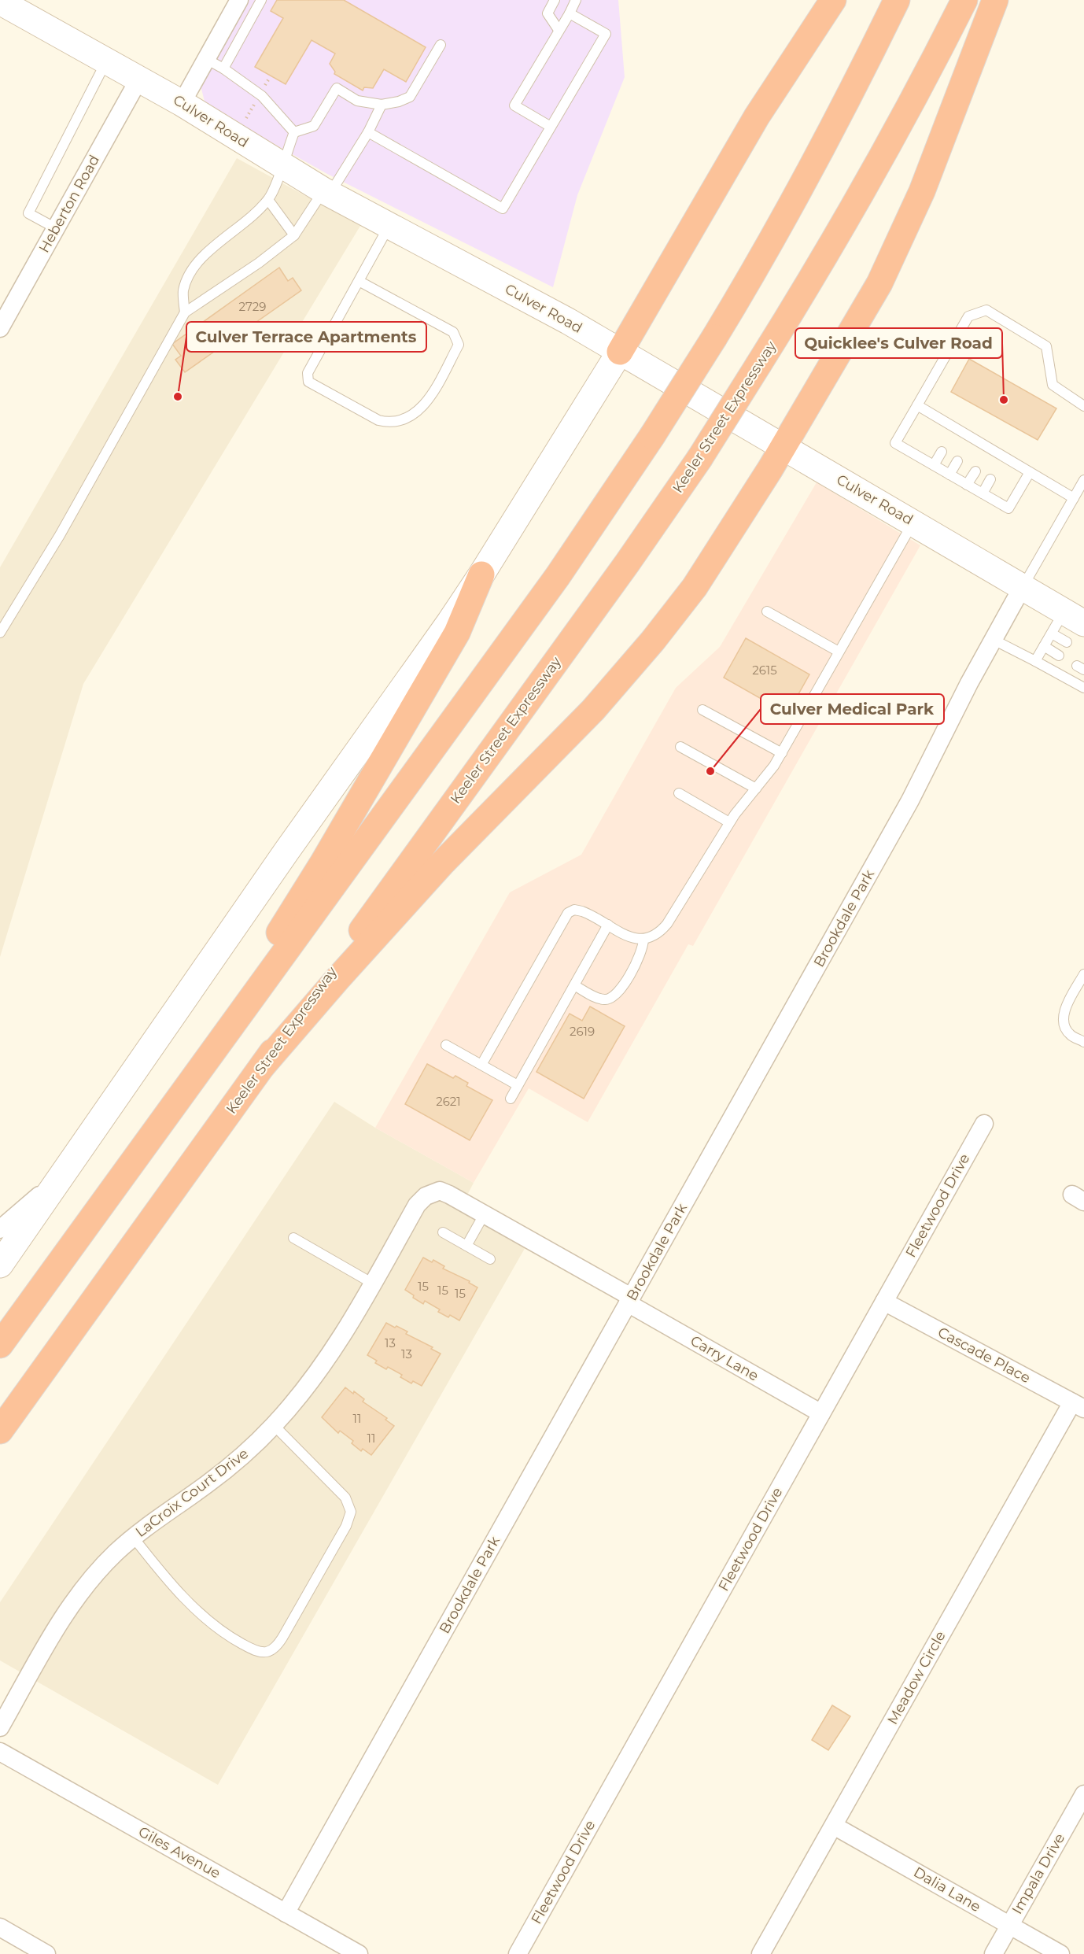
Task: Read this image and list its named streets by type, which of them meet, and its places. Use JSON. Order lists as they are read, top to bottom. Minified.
{"streets":{"highway":["Keeler Street Expressway"],"main road":["Culver Road"],"street":["Heberton Road","Brookdale Park","Fleetwood Drive","Cascade Place","Carry Lane","LaCroix Court Drive","Meadow Circle","Giles Avenue","Impala Drive","Dalia Lane"]},"crossings":[["Culver Road","Heberton Road"],["Culver Road","Brookdale Park"],["Brookdale Park","Carry Lane"],["Brookdale Park","Giles Avenue"],["Fleetwood Drive","Cascade Place"],["Fleetwood Drive","Carry Lane"],["Cascade Place","Meadow Circle"],["Carry Lane","LaCroix Court Drive"],["Meadow Circle","Dalia Lane"],["Impala Drive","Dalia Lane"]],"places":["Culver Terrace Apartments","Quicklee's Culver Road","Culver Medical Park"],"house_numbers":["2729","2615","2619","2621","15","15","15","13","13","11","11"]}
